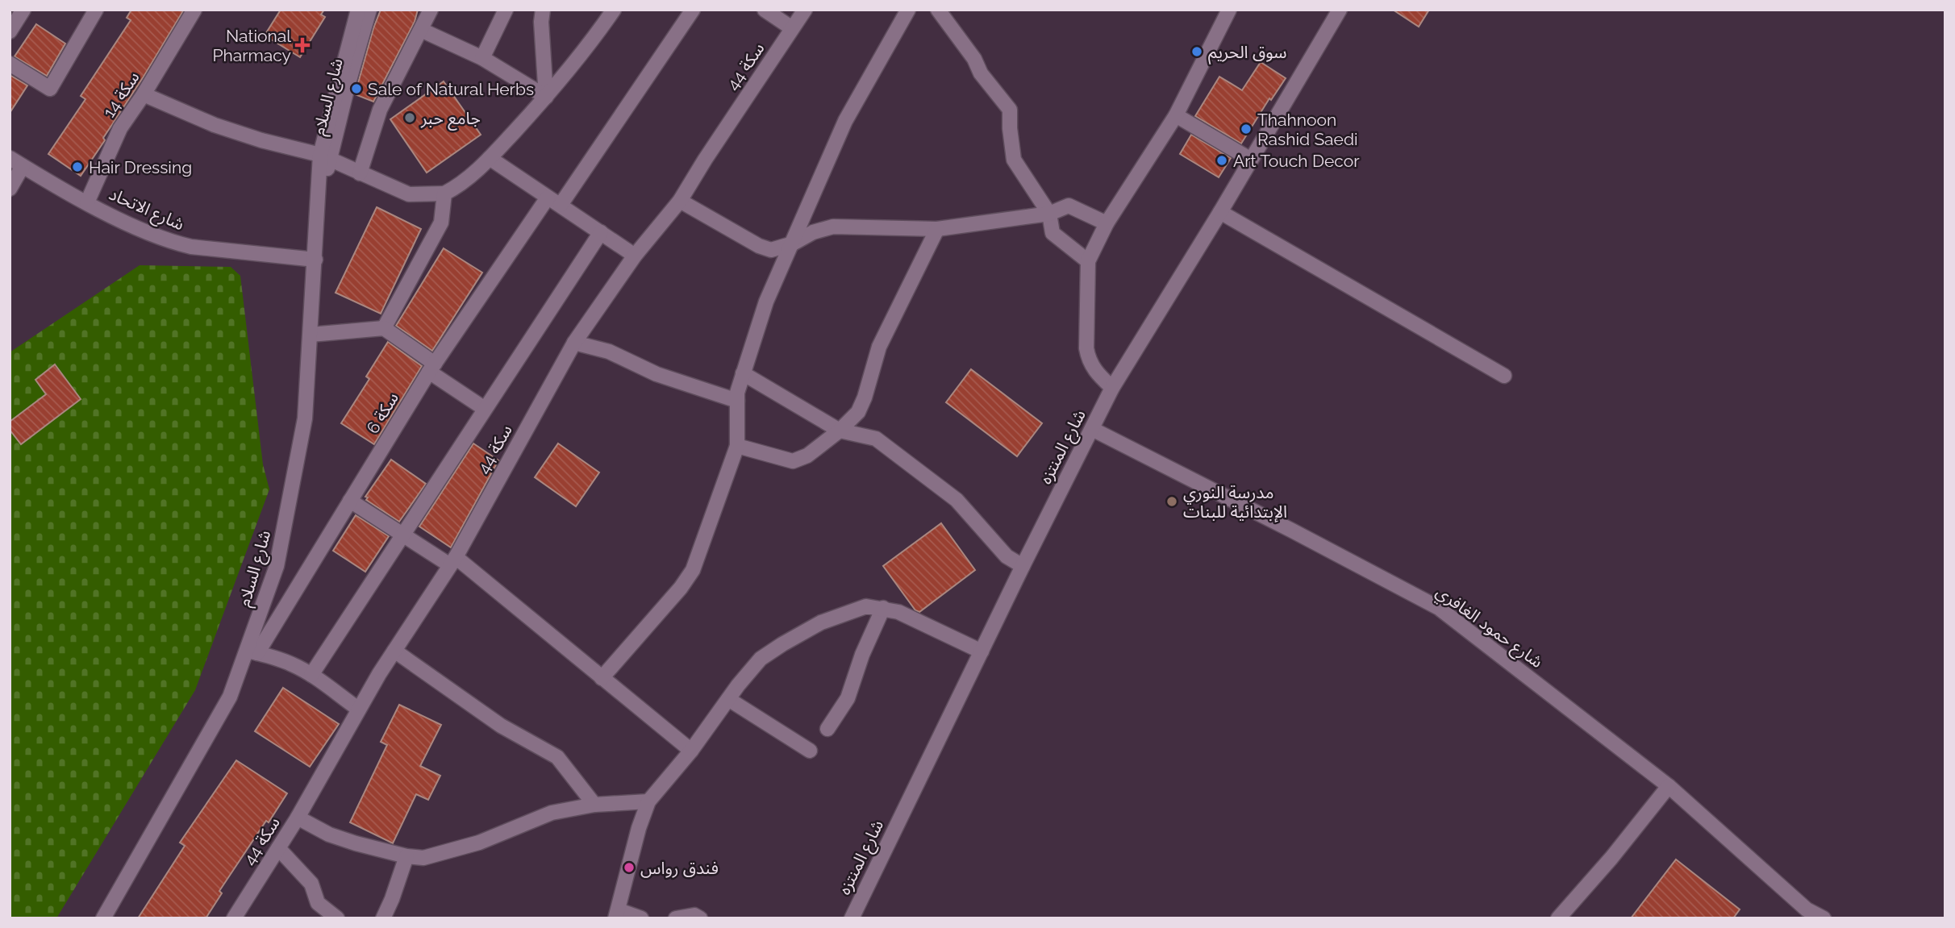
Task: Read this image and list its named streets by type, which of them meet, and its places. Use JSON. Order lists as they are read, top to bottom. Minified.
{"streets":{"street":["سكة 44","سكة 14","شارع السلام","شارع الاتحاد","سكة 6","شارع المنتزه","شارع حمود الغافري"]},"crossings":[["سكة 14","شارع الاتحاد"],["شارع السلام","شارع الاتحاد"],["شارع السلام","سكة 6"],["شارع المنتزه","شارع حمود الغافري"]],"places":{"health":["National Pharmacy"],"other":["سوق الحريم","Sale of Natural Herbs","جامع حبر","Thahnoon Rashid Saedi","Art Touch Decor","Hair Dressing","مدرسة النوري الإبتدائية للبنات","فندق رواس"]}}
